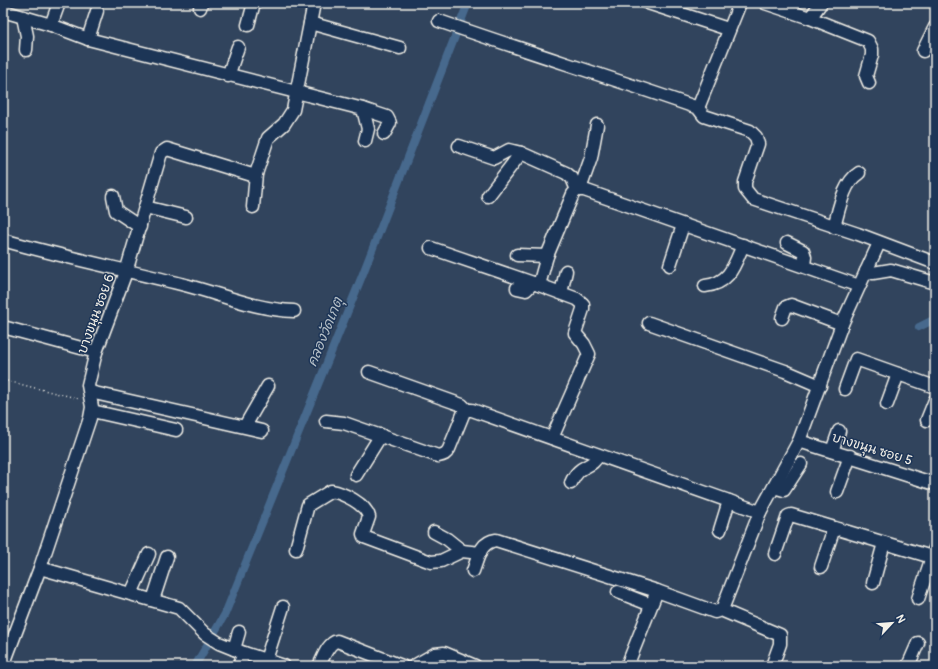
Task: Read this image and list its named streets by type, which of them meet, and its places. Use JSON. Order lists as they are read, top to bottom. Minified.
{"streets":{"street":["บางขนุน ซอย 6","บางขนุน ซอย 5"]},"water":["คลองวัดเกตุ"],"north":"top right"}
